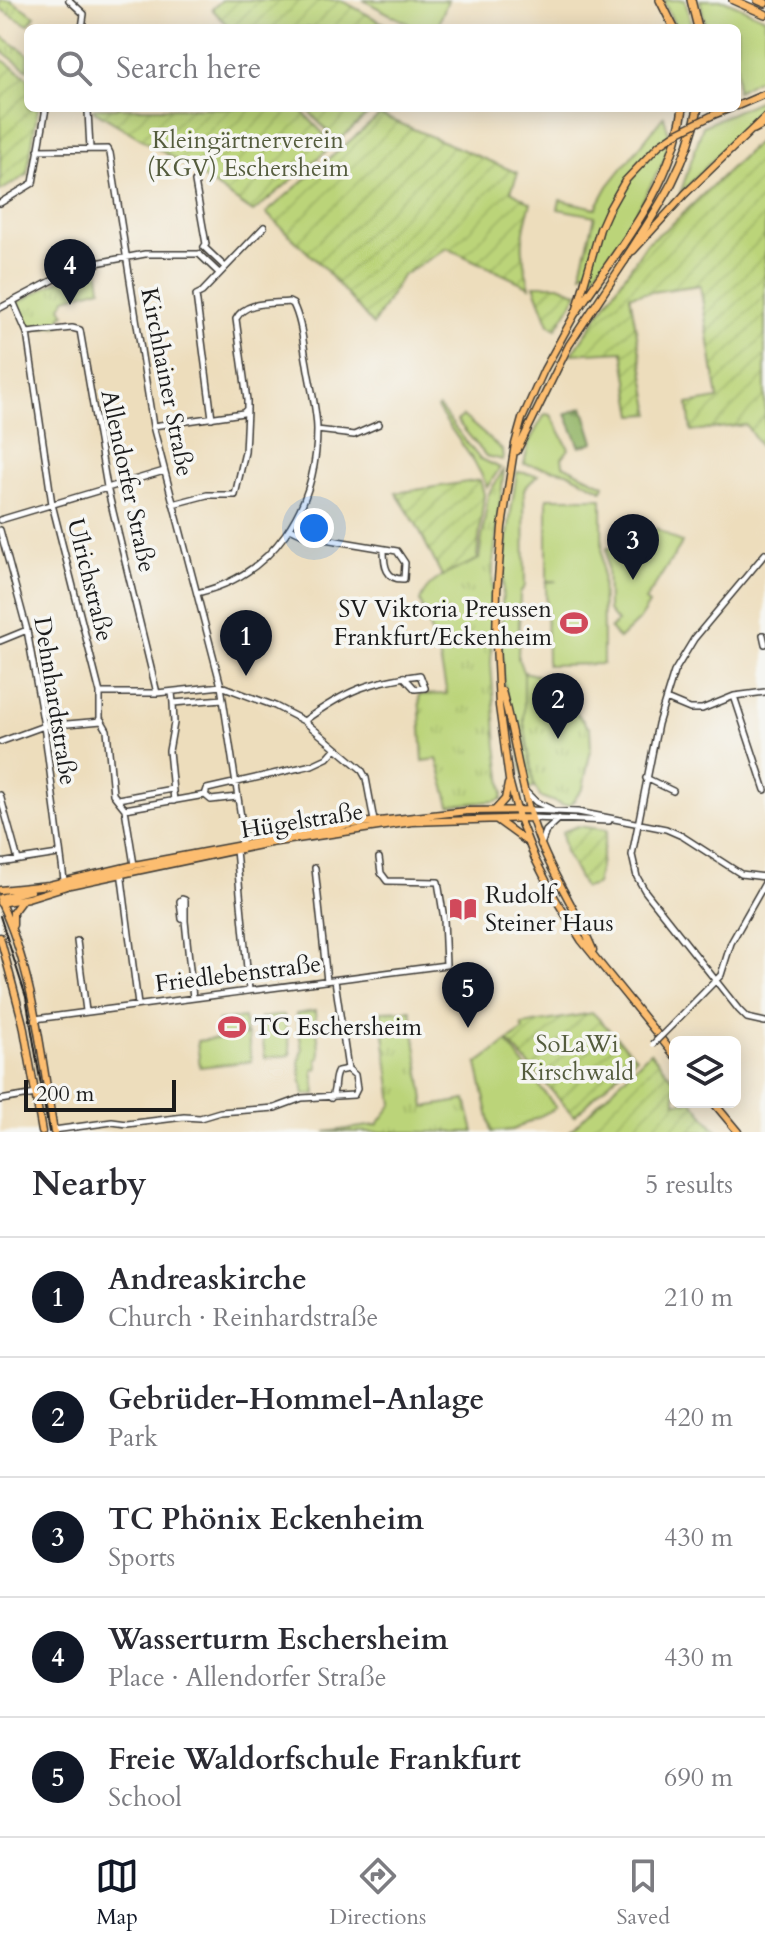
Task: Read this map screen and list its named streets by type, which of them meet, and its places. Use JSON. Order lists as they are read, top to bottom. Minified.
{"streets":{"main road":["Hügelstraße"],"street":["Kirchhainer Straße","Allendorfer Straße","Ulrichstraße","Dehnhardtstraße","Friedlebenstraße"]},"crossings":[["Kirchhainer Straße","Hügelstraße"],["Allendorfer Straße","Ulrichstraße"],["Dehnhardtstraße","Hügelstraße"]],"parks":["Kleingärtnerverein (KGV) Eschersheim","SoLaWi Kirschwald"],"places":{"sports":["SV Viktoria Preussen Frankfurt/Eckenheim","TC Eschersheim"],"library":["Rudolf Steiner Haus"]},"scale_bar":"200 m","page":{"search":"Search here","pins":["4","3","1","2","5"],"scale":"200 m","heading":["Nearby","5 results"],"list":[{"mark":"1","name":"Andreaskirche","note":"Church · Reinhardstraße","value":"210 m"},{"mark":"2","name":"Gebrüder-Hommel-Anlage","note":"Park","value":"420 m"},{"mark":"3","name":"TC Phönix Eckenheim","note":"Sports","value":"430 m"},{"mark":"4","name":"Wasserturm Eschersheim","note":"Place · Allendorfer Straße","value":"430 m"},{"mark":"5","name":"Freie Waldorfschule Frankfurt","note":"School","value":"690 m"}],"nav":["Map","Directions","Saved"]}}
